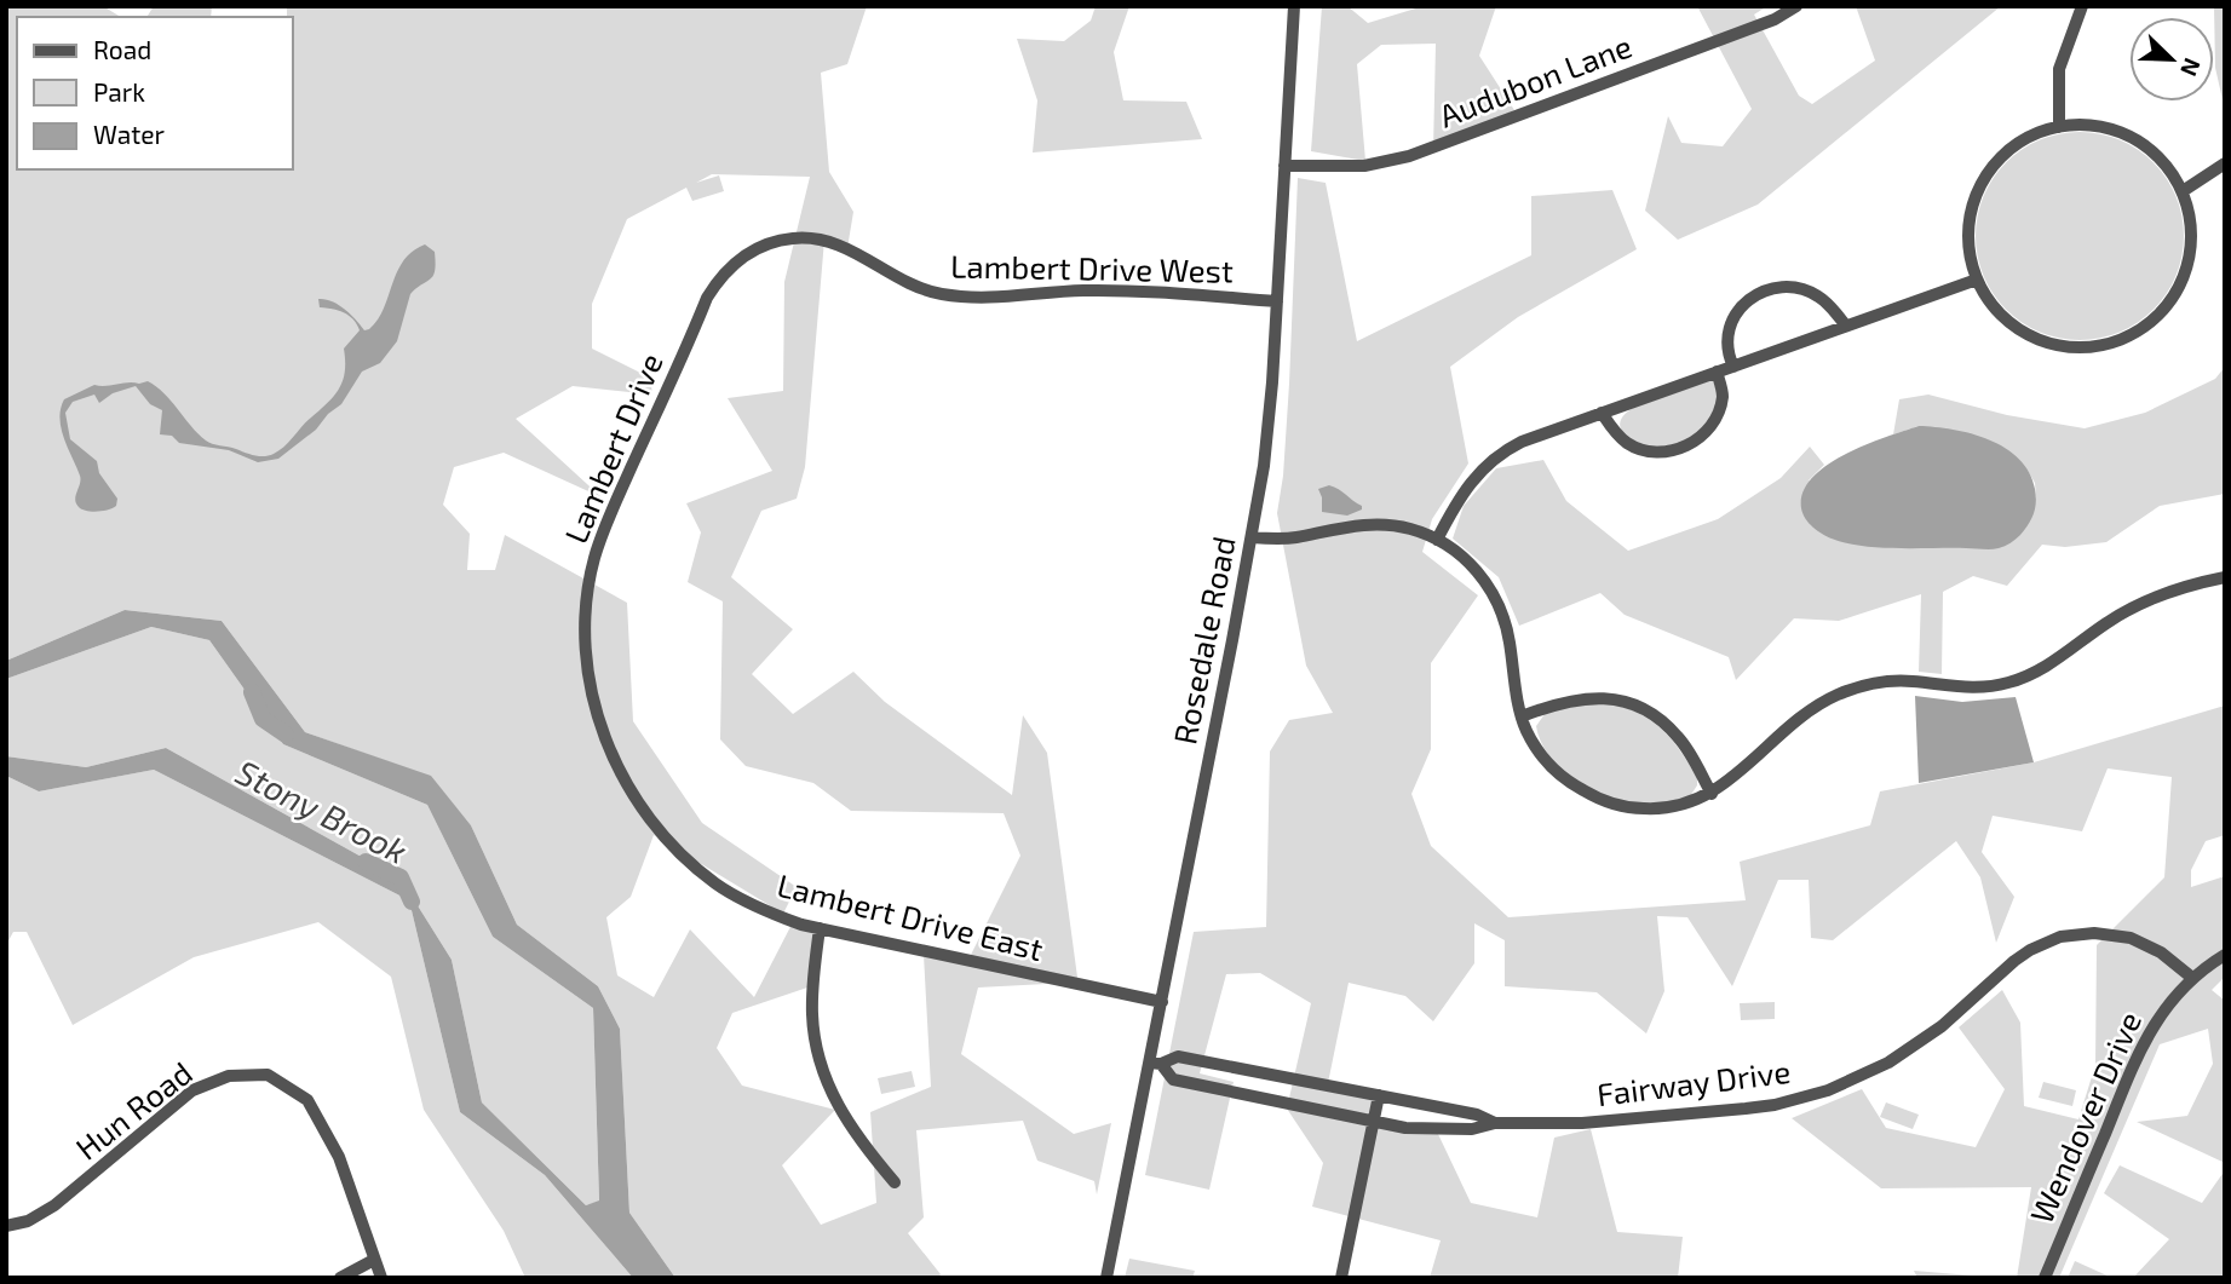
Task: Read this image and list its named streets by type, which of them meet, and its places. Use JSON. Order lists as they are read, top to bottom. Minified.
{"streets":{"street":["Audubon Lane","Lambert Drive West","Lambert Drive","Rosedale Road","Lambert Drive East","Fairway Drive","Hun Road","Wendover Drive"]},"crossings":[["Audubon Lane","Rosedale Road"],["Lambert Drive West","Lambert Drive"],["Lambert Drive West","Rosedale Road"],["Lambert Drive","Lambert Drive East"],["Rosedale Road","Lambert Drive East"],["Rosedale Road","Fairway Drive"],["Fairway Drive","Wendover Drive"]],"water":["Stony Brook"],"legend":["Road","Park","Water"],"north":"bottom right"}
